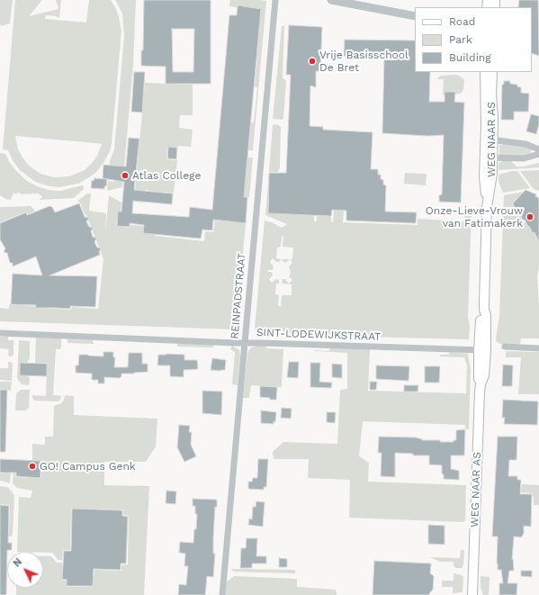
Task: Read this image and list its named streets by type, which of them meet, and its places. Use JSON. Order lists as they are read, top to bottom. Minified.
{"streets":{"main road":["WEG NAAR AS"],"street":["REINPADSTRAAT","SINT-LODEWIJKSTRAAT"]},"crossings":[["WEG NAAR AS","SINT-LODEWIJKSTRAAT"],["REINPADSTRAAT","SINT-LODEWIJKSTRAAT"]],"places":["Vrije Basisschool De Bret","Atlas College","Onze-Lieve-Vrouw van Fatimakerk","GO! Campus Genk"],"legend":["Road","Park","Building"],"north":"top left"}
